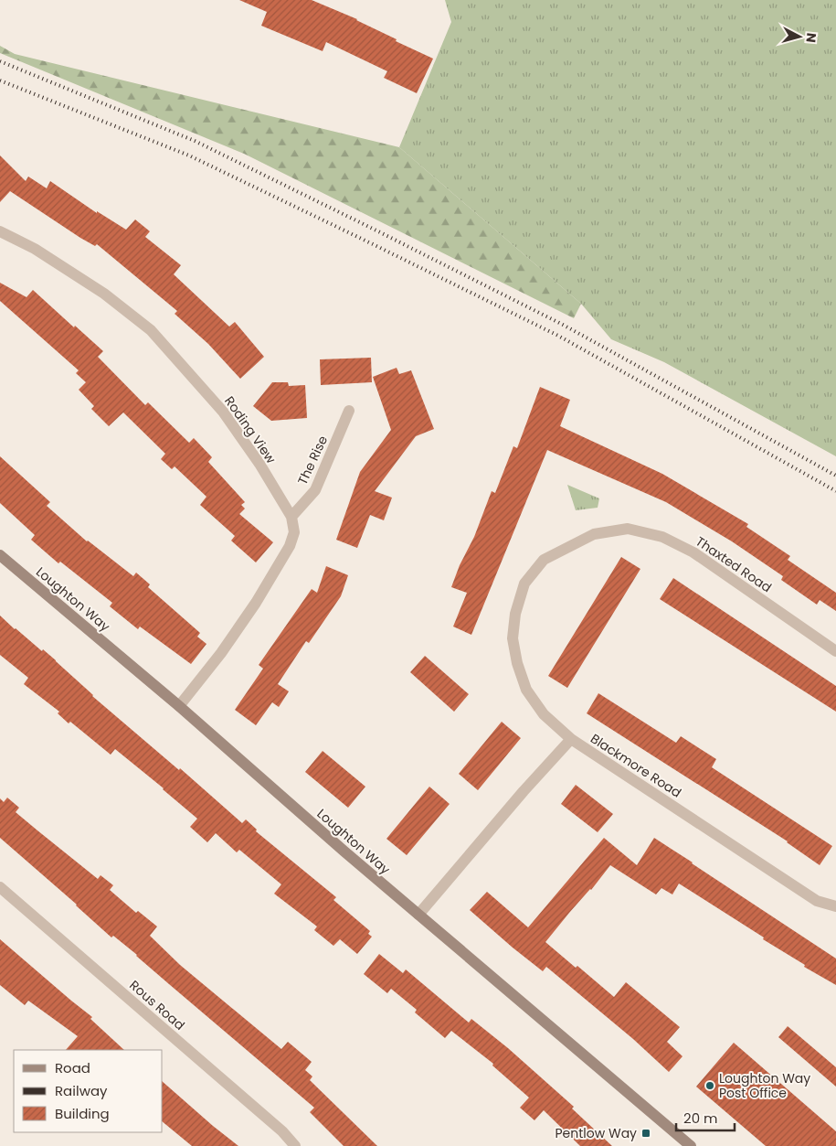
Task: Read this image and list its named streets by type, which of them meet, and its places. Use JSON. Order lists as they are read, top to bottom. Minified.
{"streets":{"street":["Roding View","The Rise","Thaxted Road","Loughton Way","Blackmore Road","Rous Road"]},"crossings":[["Roding View","The Rise"],["Roding View","Loughton Way"],["Thaxted Road","Blackmore Road"],["Loughton Way","Blackmore Road"]],"places":{"other":["Loughton Way Post Office"],"transit":["Pentlow Way"]},"legend":["Road","Railway","Building"],"scale_bar":"20 m","north":"right"}
